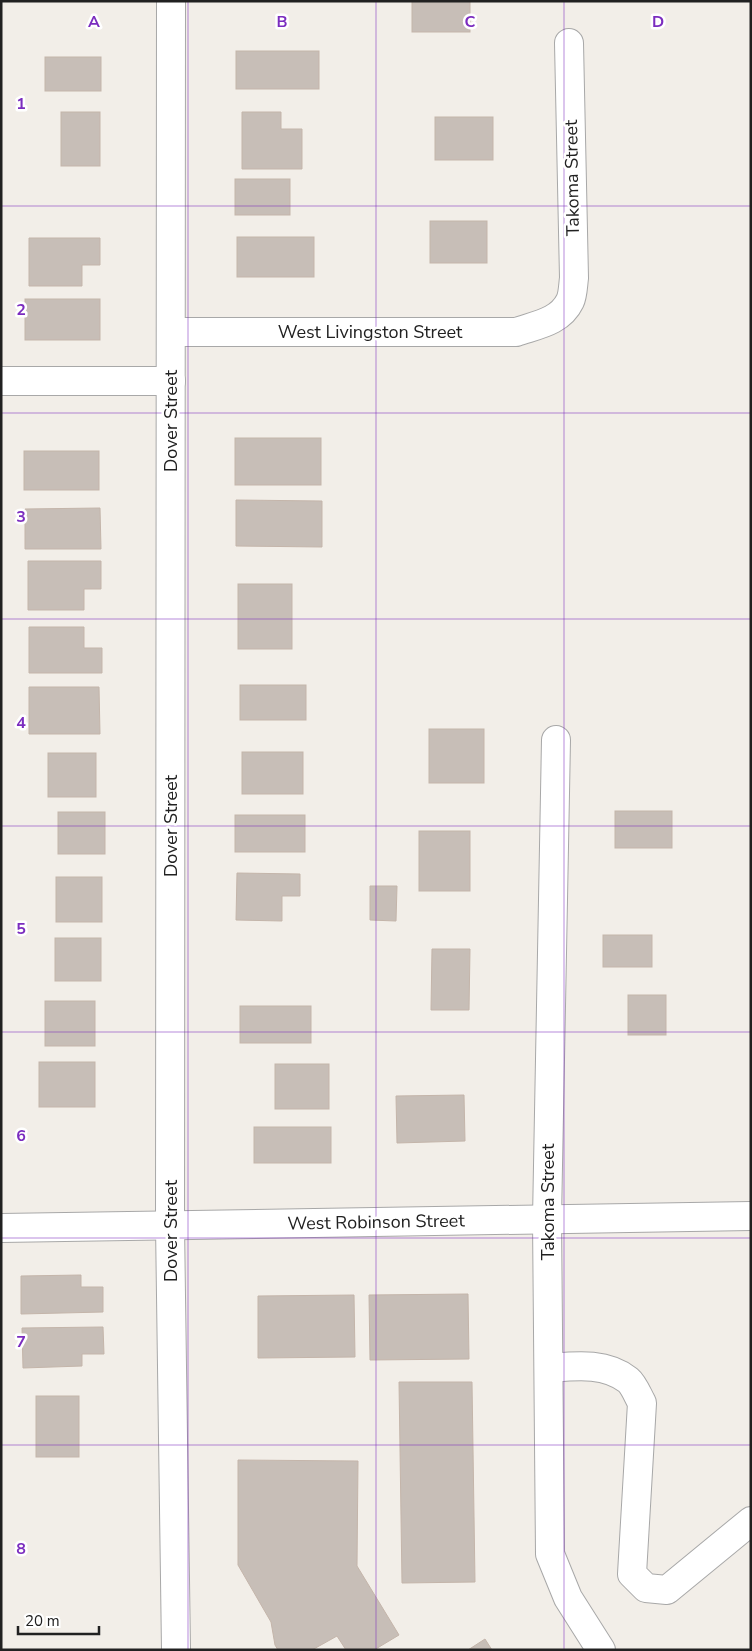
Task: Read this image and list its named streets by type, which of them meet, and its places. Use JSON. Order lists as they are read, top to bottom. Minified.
{"streets":{"street":["Takoma Street","West Livingston Street","Dover Street","West Robinson Street"]},"crossings":[["Takoma Street","West Livingston Street"],["Takoma Street","West Robinson Street"],["West Livingston Street","Dover Street"],["Dover Street","West Robinson Street"]],"scale_bar":"20 m","grid":{"columns":["A","B","C","D"],"rows":["1","2","3","4","5","6","7","8"]}}
